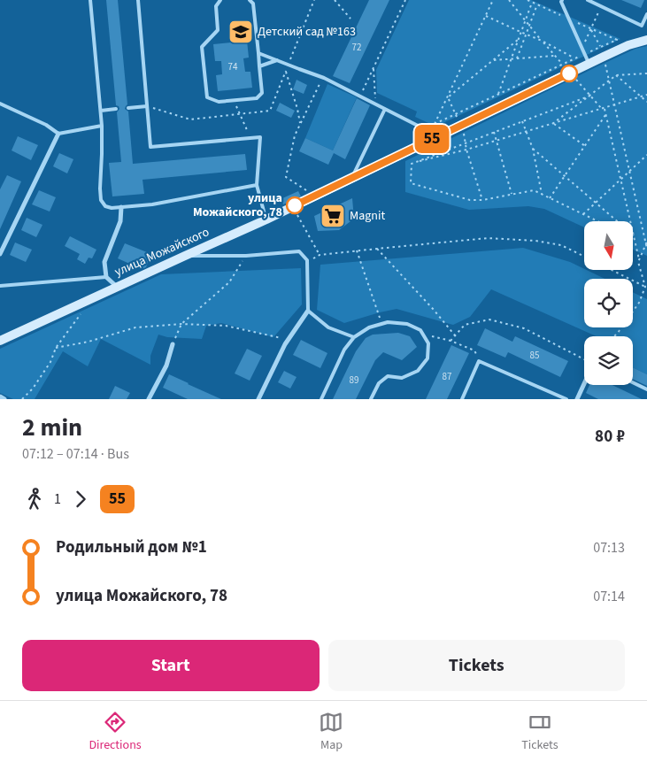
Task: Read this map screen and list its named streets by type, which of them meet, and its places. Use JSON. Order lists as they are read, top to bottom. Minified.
{"streets":{"main road":["улица Можайского"]},"places":{"school or university":["Детский сад №163"],"other":["улица Можайского, 78"],"supermarket":["Magnit"]},"lines":["bus line 55"],"house_numbers":["72","74","85","87","89"],"north":"bottom","page":{"on_map":"55","heading":["2 min","07:12 – 07:14 · Bus","80 ₽"],"legs":["1","55"],"list":[{"name":"Родильный дом №1","value":"07:13"},{"name":"улица Можайского, 78","value":"07:14"}],"buttons":["Start","Tickets"],"tabs":["Directions","Map","Tickets"]}}
